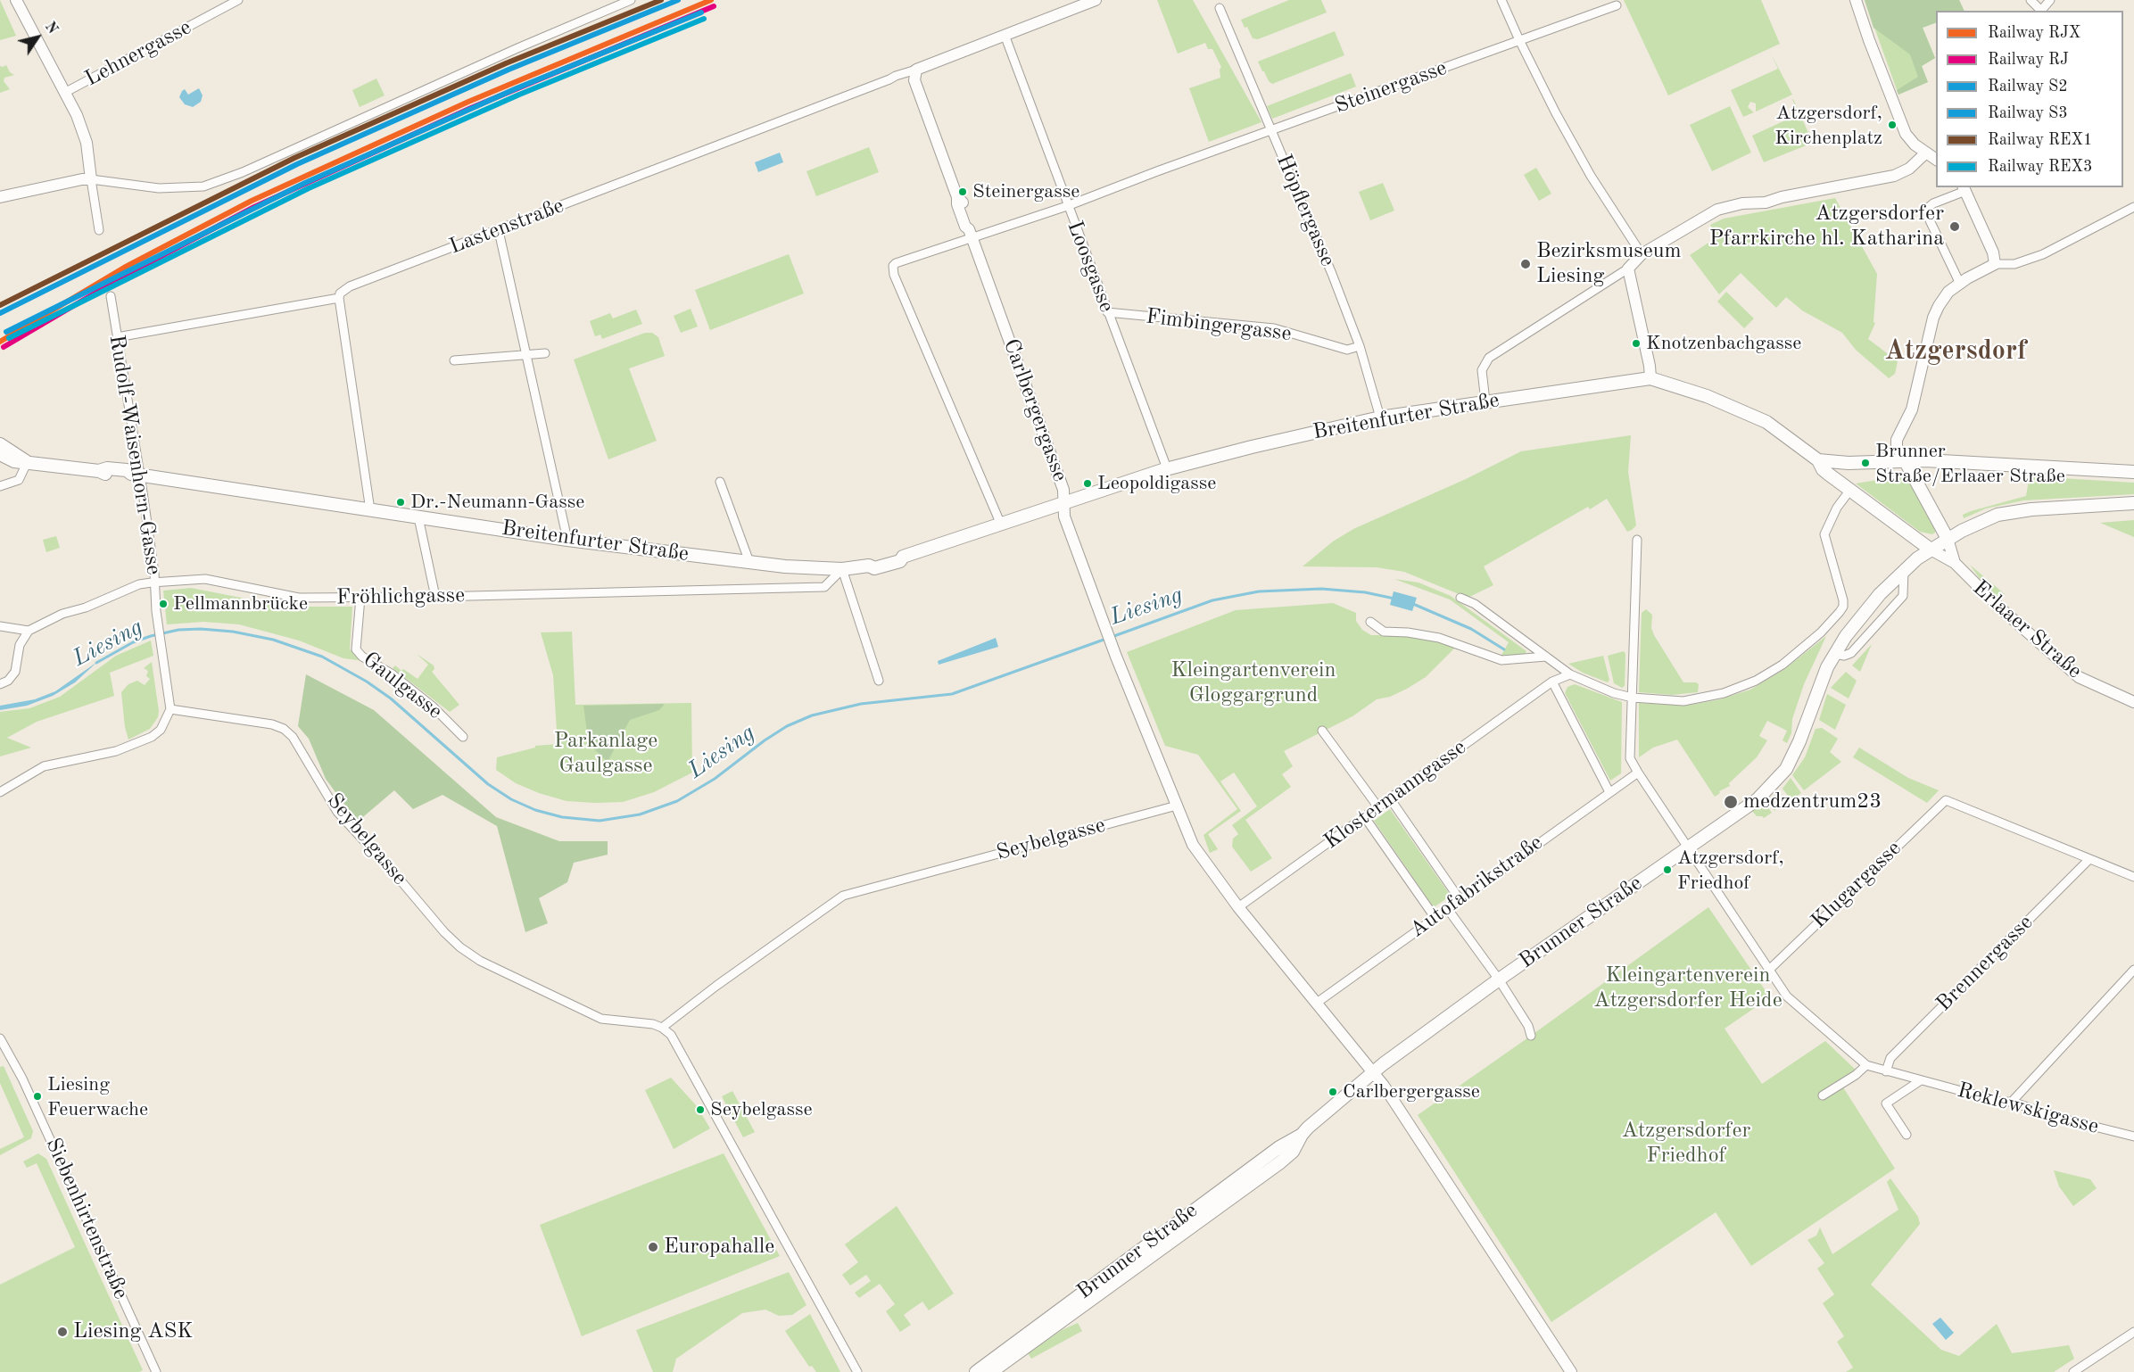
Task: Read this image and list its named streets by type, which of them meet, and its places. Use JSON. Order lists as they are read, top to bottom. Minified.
{"streets":{"main road":["Breitenfurter Straße","Brunner Straße"],"street":["Lehnergasse","Steinergasse","Höpflergasse","Lastenstraße","Loosgasse","Fimbingergasse","Carlbergergasse","Rudolf-Waisenhorn-Gasse","Fröhlichgasse","Erlaaer Straße","Gaulgasse","Klostermanngasse","Seybelgasse","Klugargasse","Autofabrikstraße","Brennergasse","Reklewskigasse","Siebenhirtenstraße"]},"crossings":[["Steinergasse","Höpflergasse"],["Steinergasse","Loosgasse"],["Steinergasse","Carlbergergasse"],["Steinergasse","Breitenfurter Straße"],["Höpflergasse","Fimbingergasse"],["Höpflergasse","Breitenfurter Straße"],["Lastenstraße","Loosgasse"],["Lastenstraße","Carlbergergasse"],["Lastenstraße","Rudolf-Waisenhorn-Gasse"],["Loosgasse","Fimbingergasse"],["Loosgasse","Breitenfurter Straße"],["Carlbergergasse","Breitenfurter Straße"],["Carlbergergasse","Seybelgasse"],["Breitenfurter Straße","Rudolf-Waisenhorn-Gasse"],["Breitenfurter Straße","Fröhlichgasse"],["Breitenfurter Straße","Brunner Straße"],["Rudolf-Waisenhorn-Gasse","Fröhlichgasse"],["Rudolf-Waisenhorn-Gasse","Seybelgasse"],["Fröhlichgasse","Gaulgasse"],["Klugargasse","Brennergasse"],["Klugargasse","Reklewskigasse"],["Autofabrikstraße","Reklewskigasse"],["Brunner Straße","Reklewskigasse"],["Brennergasse","Reklewskigasse"]],"districts":["Atzgersdorf"],"water":["Liesing"],"parks":["Kleingartenverein Gloggargrund","Parkanlage Gaulgasse","Kleingartenverein Atzgersdorfer Heide","Atzgersdorfer Friedhof"],"places":["Atzgersdorf, Kirchenplatz","Steinergasse","Atzgersdorfer Pfarrkirche hl. Katharina","Bezirksmuseum Liesing","Knotzenbachgasse","Brunner Straße/Erlaaer Straße","Leopoldigasse","Dr.-Neumann-Gasse","Pellmannbrücke","medzentrum23","Atzgersdorf, Friedhof","Carlbergergasse","Liesing Feuerwache","Seybelgasse","Europahalle","Liesing ASK"],"lines":["rail line RJX","rail line S2","rail line REX1","rail line RJ","rail line S3","rail line REX3"],"legend":["Railway RJX","Railway RJ","Railway S2","Railway S3","Railway REX1","Railway REX3"],"north":"top right"}
